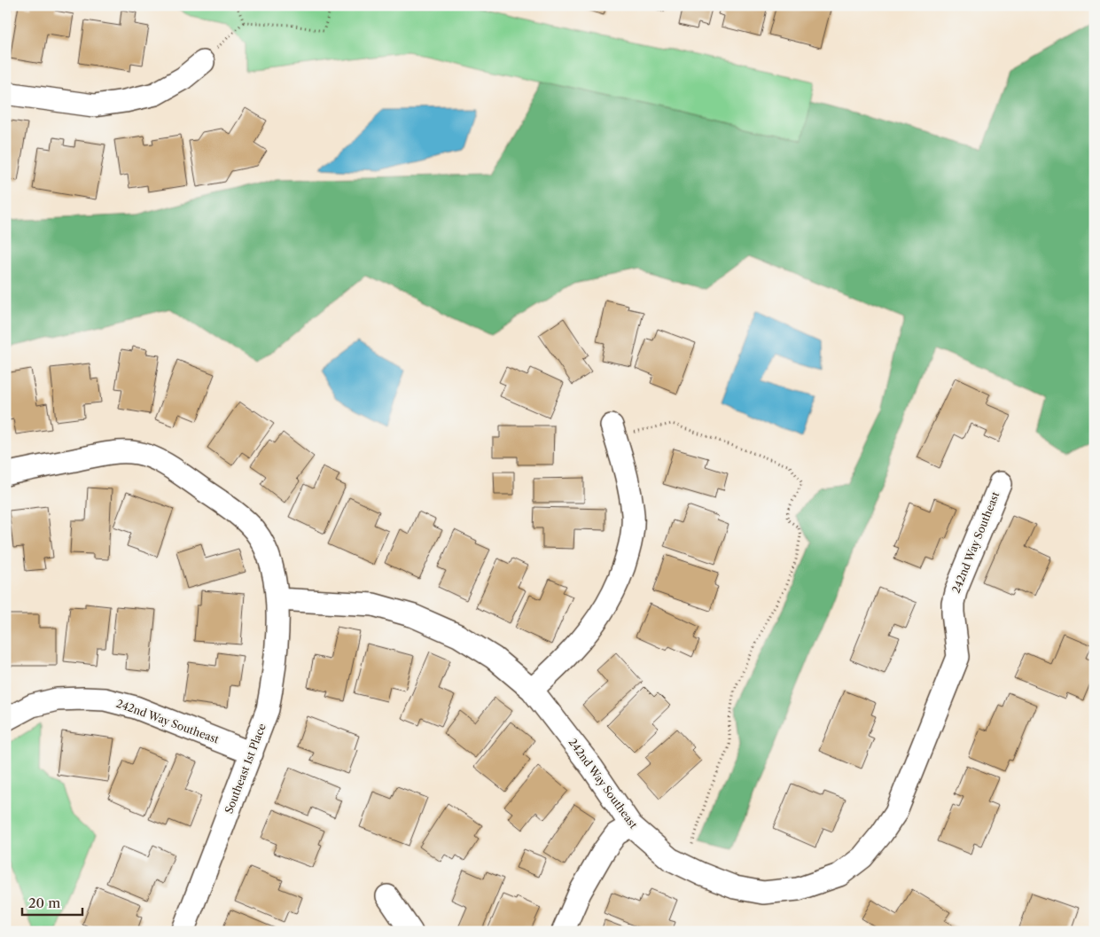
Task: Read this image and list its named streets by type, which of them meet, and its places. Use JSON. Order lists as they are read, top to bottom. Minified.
{"streets":{"street":["242nd Way Southeast","Southeast 1st Place"]},"crossings":[["242nd Way Southeast","Southeast 1st Place"]],"scale_bar":"20 m"}
